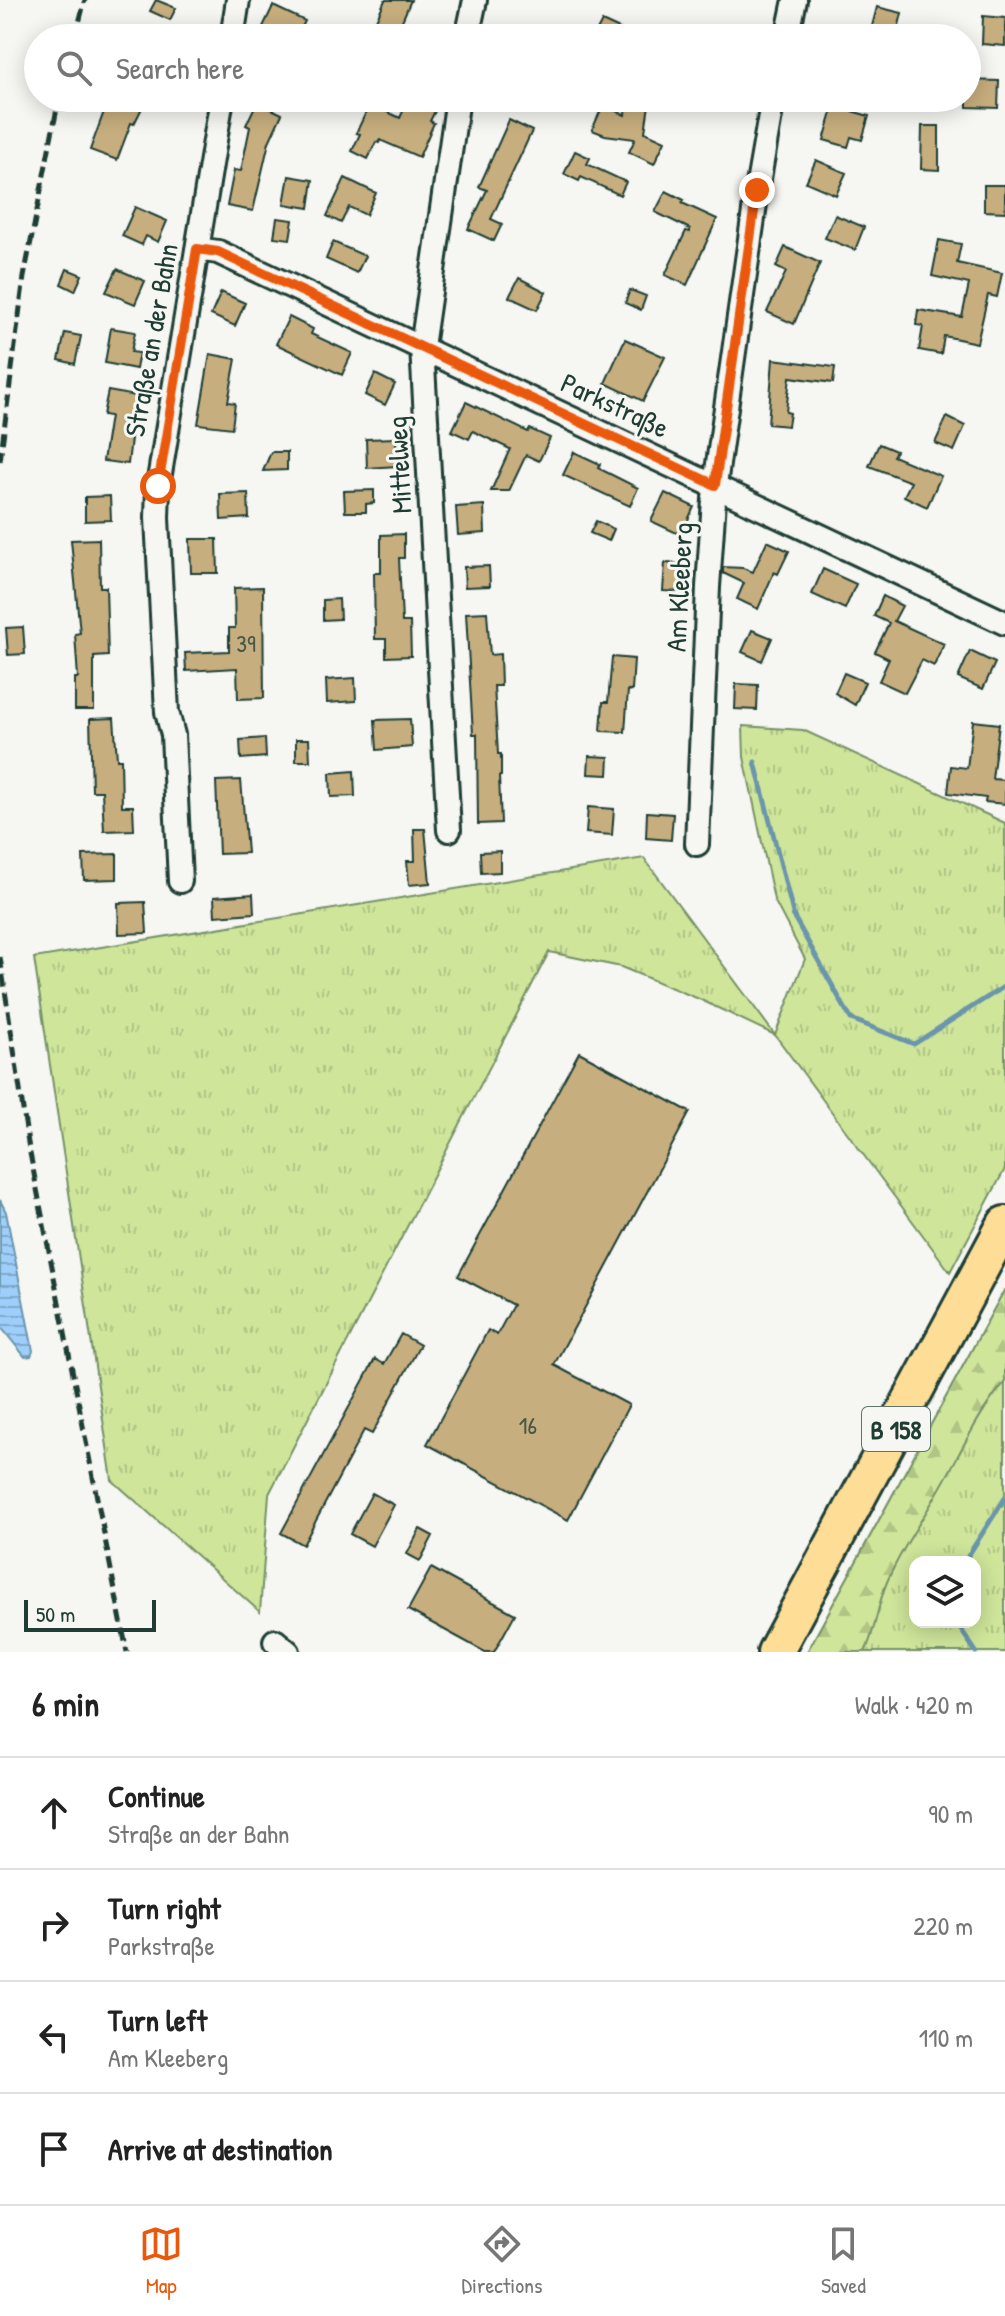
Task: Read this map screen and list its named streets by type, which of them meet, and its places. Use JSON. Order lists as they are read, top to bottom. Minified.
{"streets":{"main road":["B 158"],"street":["Straße an der Bahn","Parkstraße","Mittelweg","Am Kleeberg"]},"crossings":[["Straße an der Bahn","Parkstraße"],["Parkstraße","Mittelweg"],["Parkstraße","Am Kleeberg"]],"house_numbers":["39","16"],"scale_bar":"50 m","page":{"search":"Search here","scale":"50 m","heading":["6 min","Walk · 420 m"],"list":[["Continue","Straße an der Bahn","90 m"],["Turn right","Parkstraße","220 m"],["Turn left","Am Kleeberg","110 m"],"Arrive at destination"],"nav":["Map","Directions","Saved"]}}
